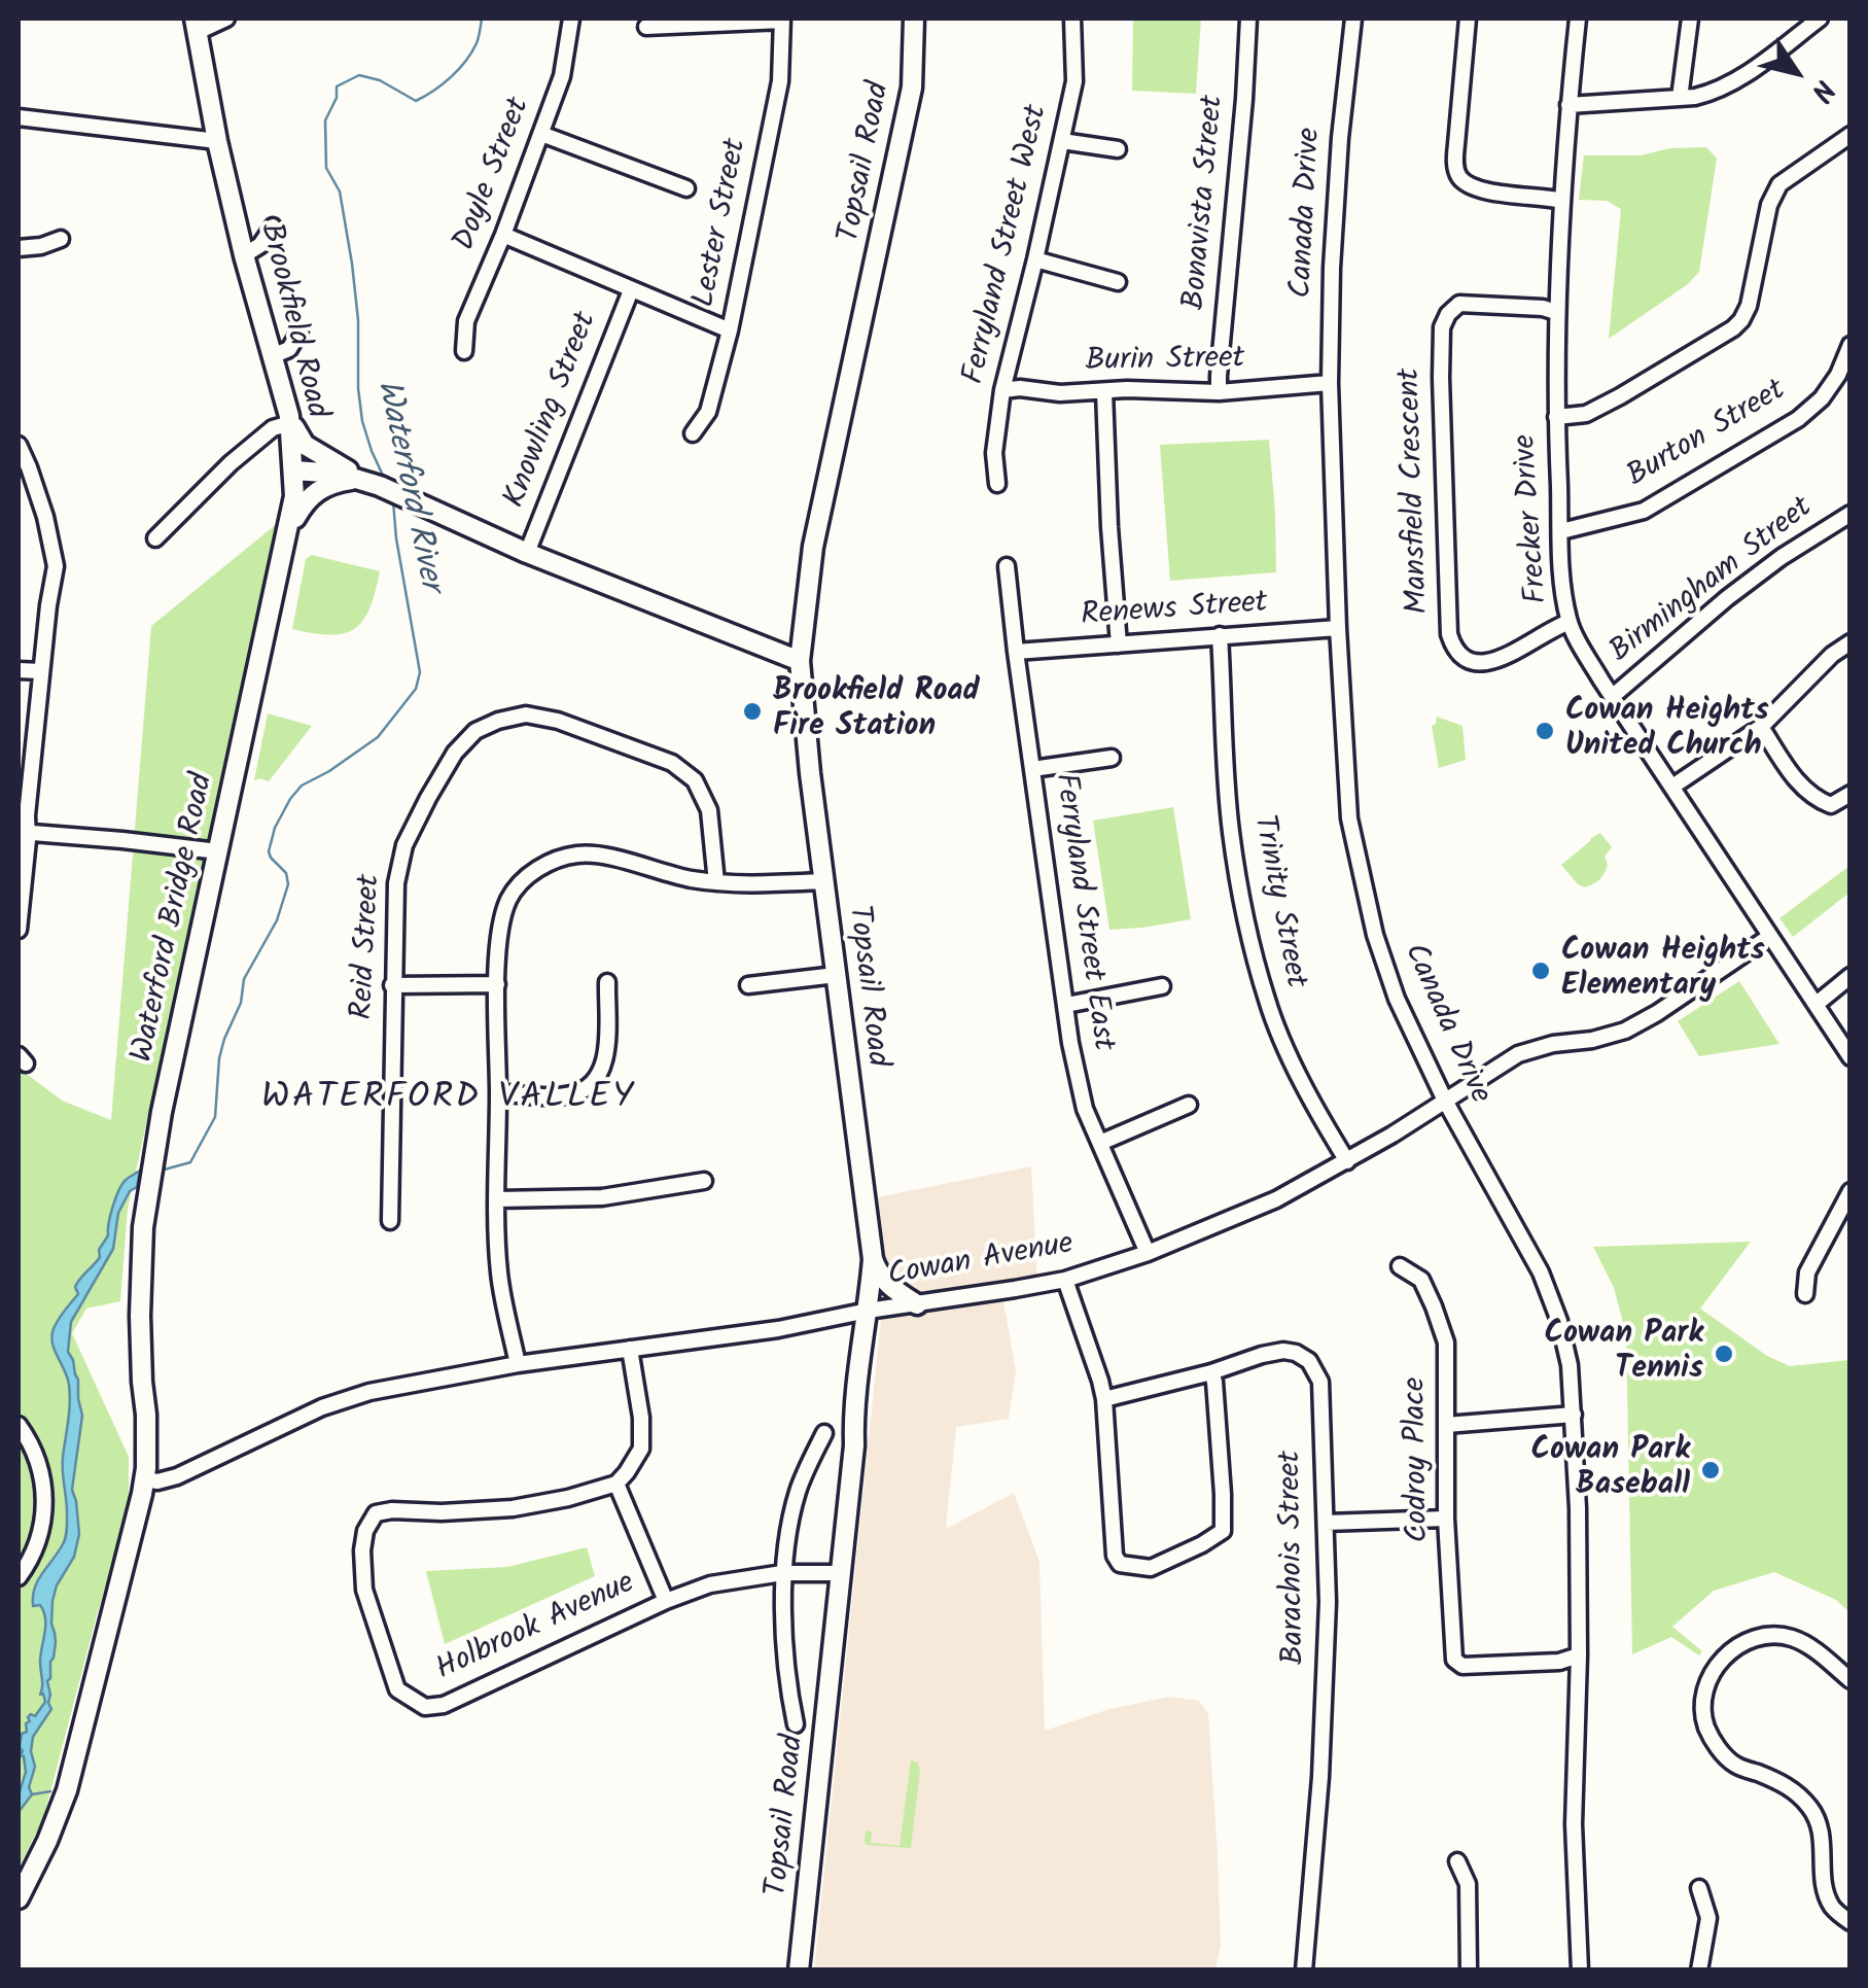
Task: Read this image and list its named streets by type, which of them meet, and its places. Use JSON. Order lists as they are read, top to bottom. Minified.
{"streets":{"main road":["Topsail Road","Brookfield Road","Waterford Bridge Road"],"street":["Doyle Street","Bonavista Street","Canada Drive","Lester Street","Ferryland Street West","Burin Street","Knowling Street","Burton Street","Mansfield Crescent","Frecker Drive","Birmingham Street","Renews Street","Trinity Street","Ferryland Street East","Reid Street","Cowan Avenue","Codroy Place","Barachois Street","Holbrook Avenue"]},"crossings":[["Topsail Road","Cowan Avenue"],["Topsail Road","Holbrook Avenue"],["Bonavista Street","Burin Street"],["Canada Drive","Burin Street"],["Canada Drive","Renews Street"],["Canada Drive","Cowan Avenue"],["Canada Drive","Codroy Place"],["Ferryland Street West","Burin Street"],["Brookfield Road","Waterford Bridge Road"],["Burton Street","Frecker Drive"],["Mansfield Crescent","Frecker Drive"],["Frecker Drive","Birmingham Street"],["Frecker Drive","Cowan Avenue"],["Renews Street","Trinity Street"],["Renews Street","Ferryland Street East"],["Trinity Street","Cowan Avenue"],["Ferryland Street East","Cowan Avenue"],["Waterford Bridge Road","Cowan Avenue"]],"districts":["WATERFORD VALLEY"],"water":["Waterford River"],"places":["Brookfield Road Fire Station","Cowan Heights United Church","Cowan Heights Elementary","Cowan Park Tennis","Cowan Park Baseball"],"north":"bottom right"}
